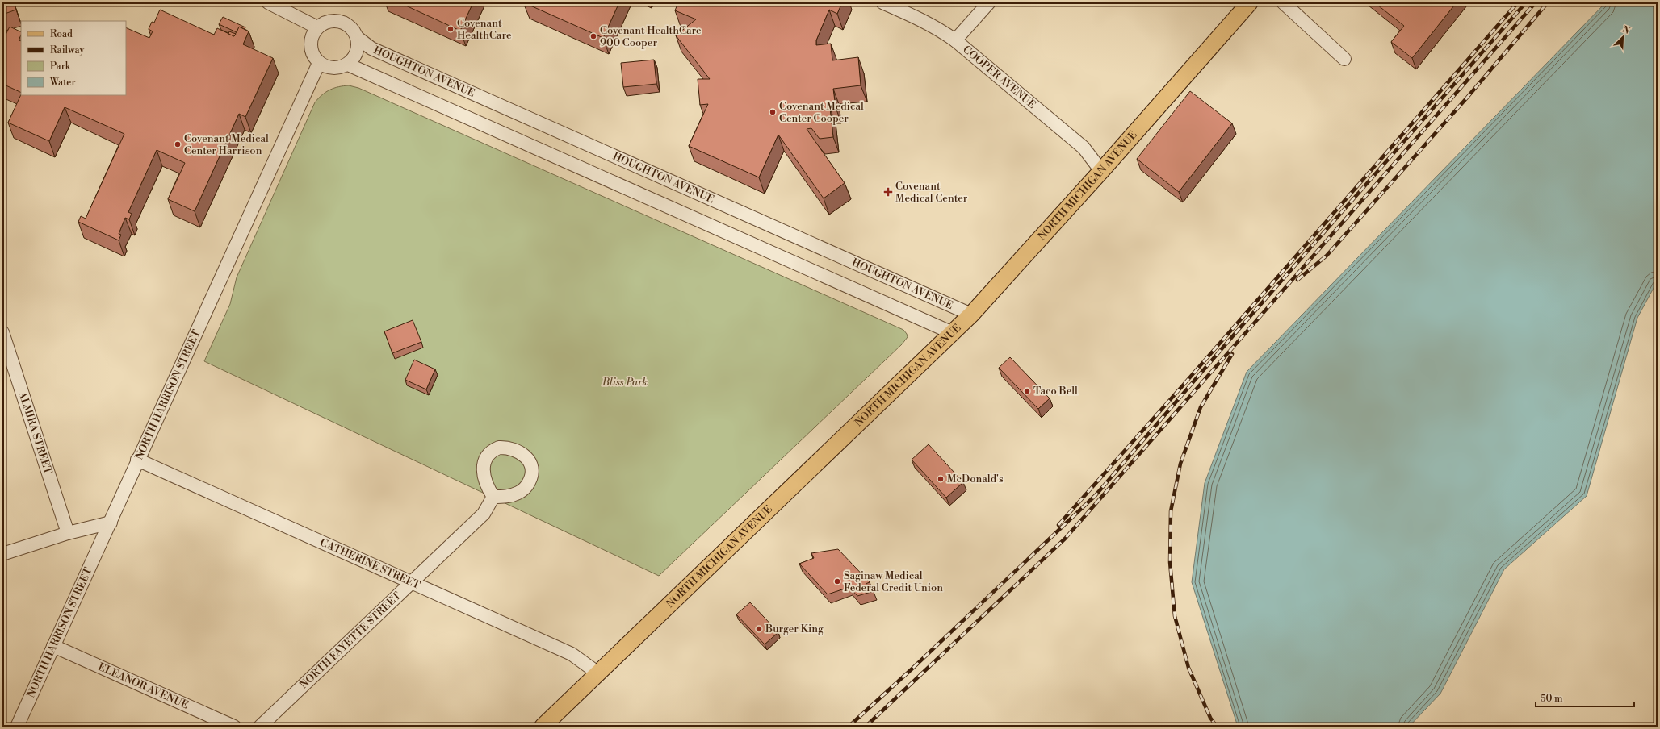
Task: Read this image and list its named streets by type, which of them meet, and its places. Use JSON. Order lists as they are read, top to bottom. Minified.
{"streets":{"main road":["NORTH MICHIGAN AVENUE"],"street":["HOUGHTON AVENUE","COOPER AVENUE","NORTH HARRISON STREET","ALMIRA STREET","CATHERINE STREET","NORTH FAYETTE STREET","ELEANOR AVENUE"]},"crossings":[["HOUGHTON AVENUE","NORTH MICHIGAN AVENUE"],["HOUGHTON AVENUE","NORTH HARRISON STREET"],["COOPER AVENUE","NORTH MICHIGAN AVENUE"],["NORTH MICHIGAN AVENUE","CATHERINE STREET"],["NORTH HARRISON STREET","CATHERINE STREET"],["NORTH HARRISON STREET","ELEANOR AVENUE"],["CATHERINE STREET","NORTH FAYETTE STREET"]],"parks":["Bliss Park"],"places":{"other":["Covenant HealthCare","Covenant HealthCare 900 Cooper","Covenant Medical Center Cooper","Covenant Medical Center Harrison","Taco Bell","McDonald's","Saginaw Medical Federal Credit Union","Burger King"],"health":["Covenant Medical Center"]},"legend":["Road","Railway","Park","Water"],"scale_bar":"50 m","north":"top right"}
